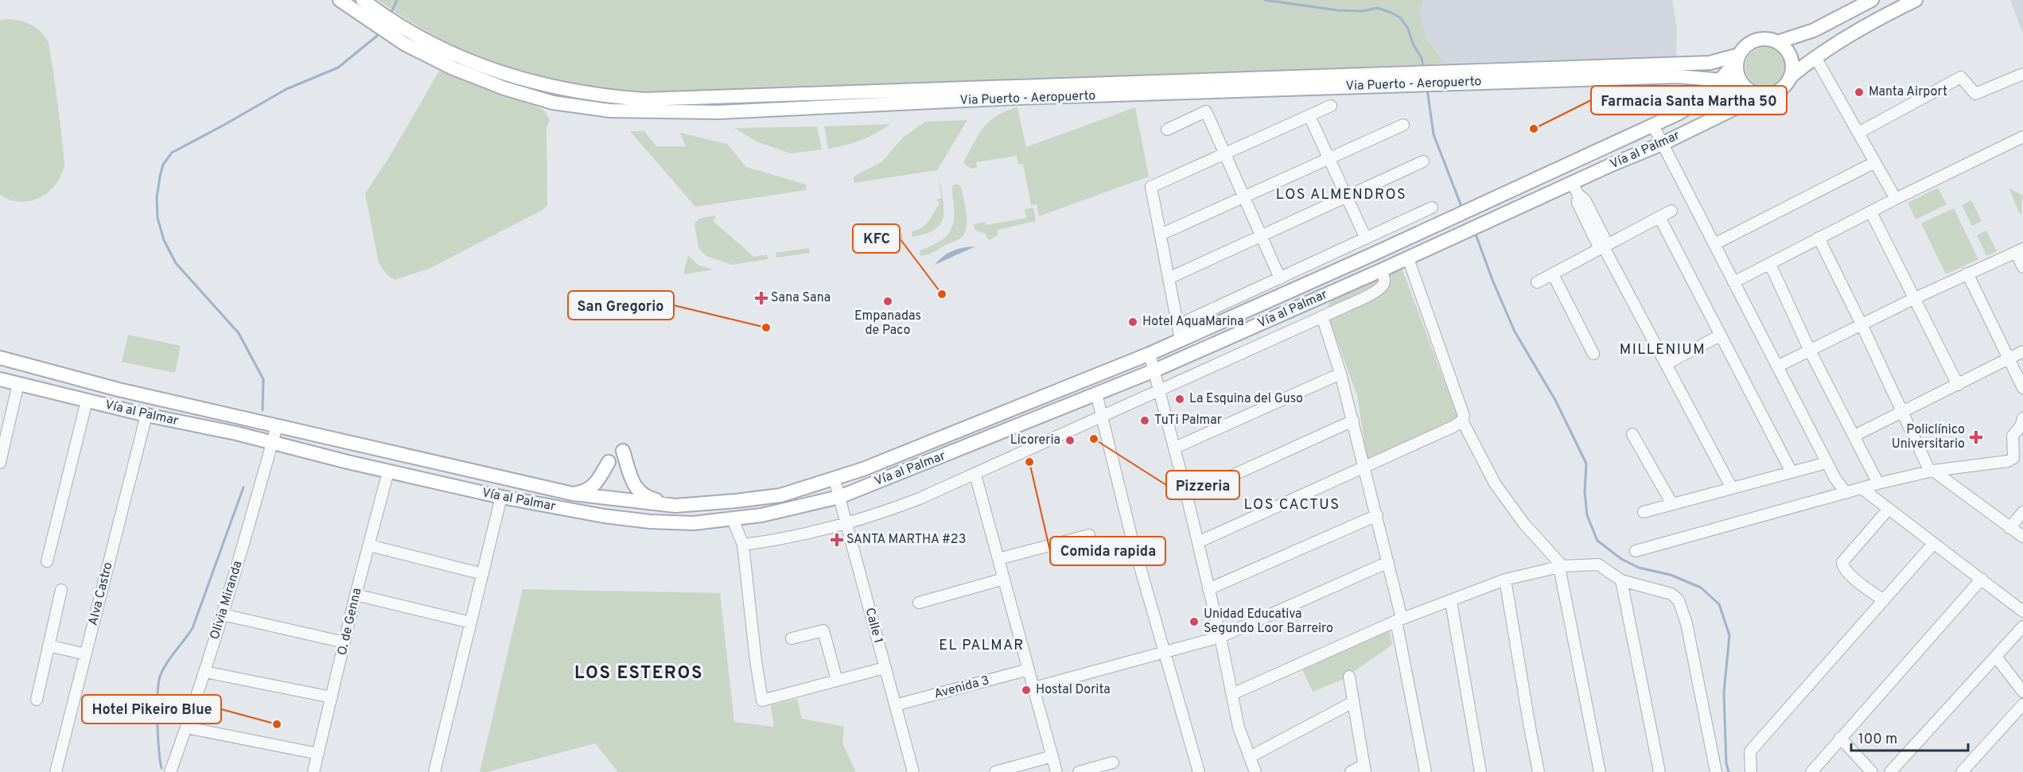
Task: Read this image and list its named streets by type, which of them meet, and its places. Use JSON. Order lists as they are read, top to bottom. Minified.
{"streets":{"main road":["Via Puerto - Aeropuerto","Vía al Palmar"],"street":["Alva Castro","Olivia Miranda","O. de Genna","Calle 1","Avenida 3"]},"crossings":[["Via Puerto - Aeropuerto","Vía al Palmar"],["Vía al Palmar","Alva Castro"],["Vía al Palmar","Olivia Miranda"],["Vía al Palmar","O. de Genna"],["Vía al Palmar","Calle 1"],["Calle 1","Avenida 3"]],"districts":["LOS ALMENDROS","MILLENIUM","LOS CACTUS","EL PALMAR","LOS ESTEROS"],"places":{"other":["Manta Airport","Farmacia Santa Martha 50","KFC","Empanadas de Paco","Hotel AquaMarina","San Gregorio","La Esquina del Guso","TuTi Palmar","Pizzeria","Licoreria","Comida rapida","Unidad Educativa Segundo Loor Barreiro","Hostal Dorita","Hotel Pikeiro Blue"],"health":["Sana Sana","Policlínico Universitario","SANTA MARTHA #23"]},"scale_bar":"100 m"}
